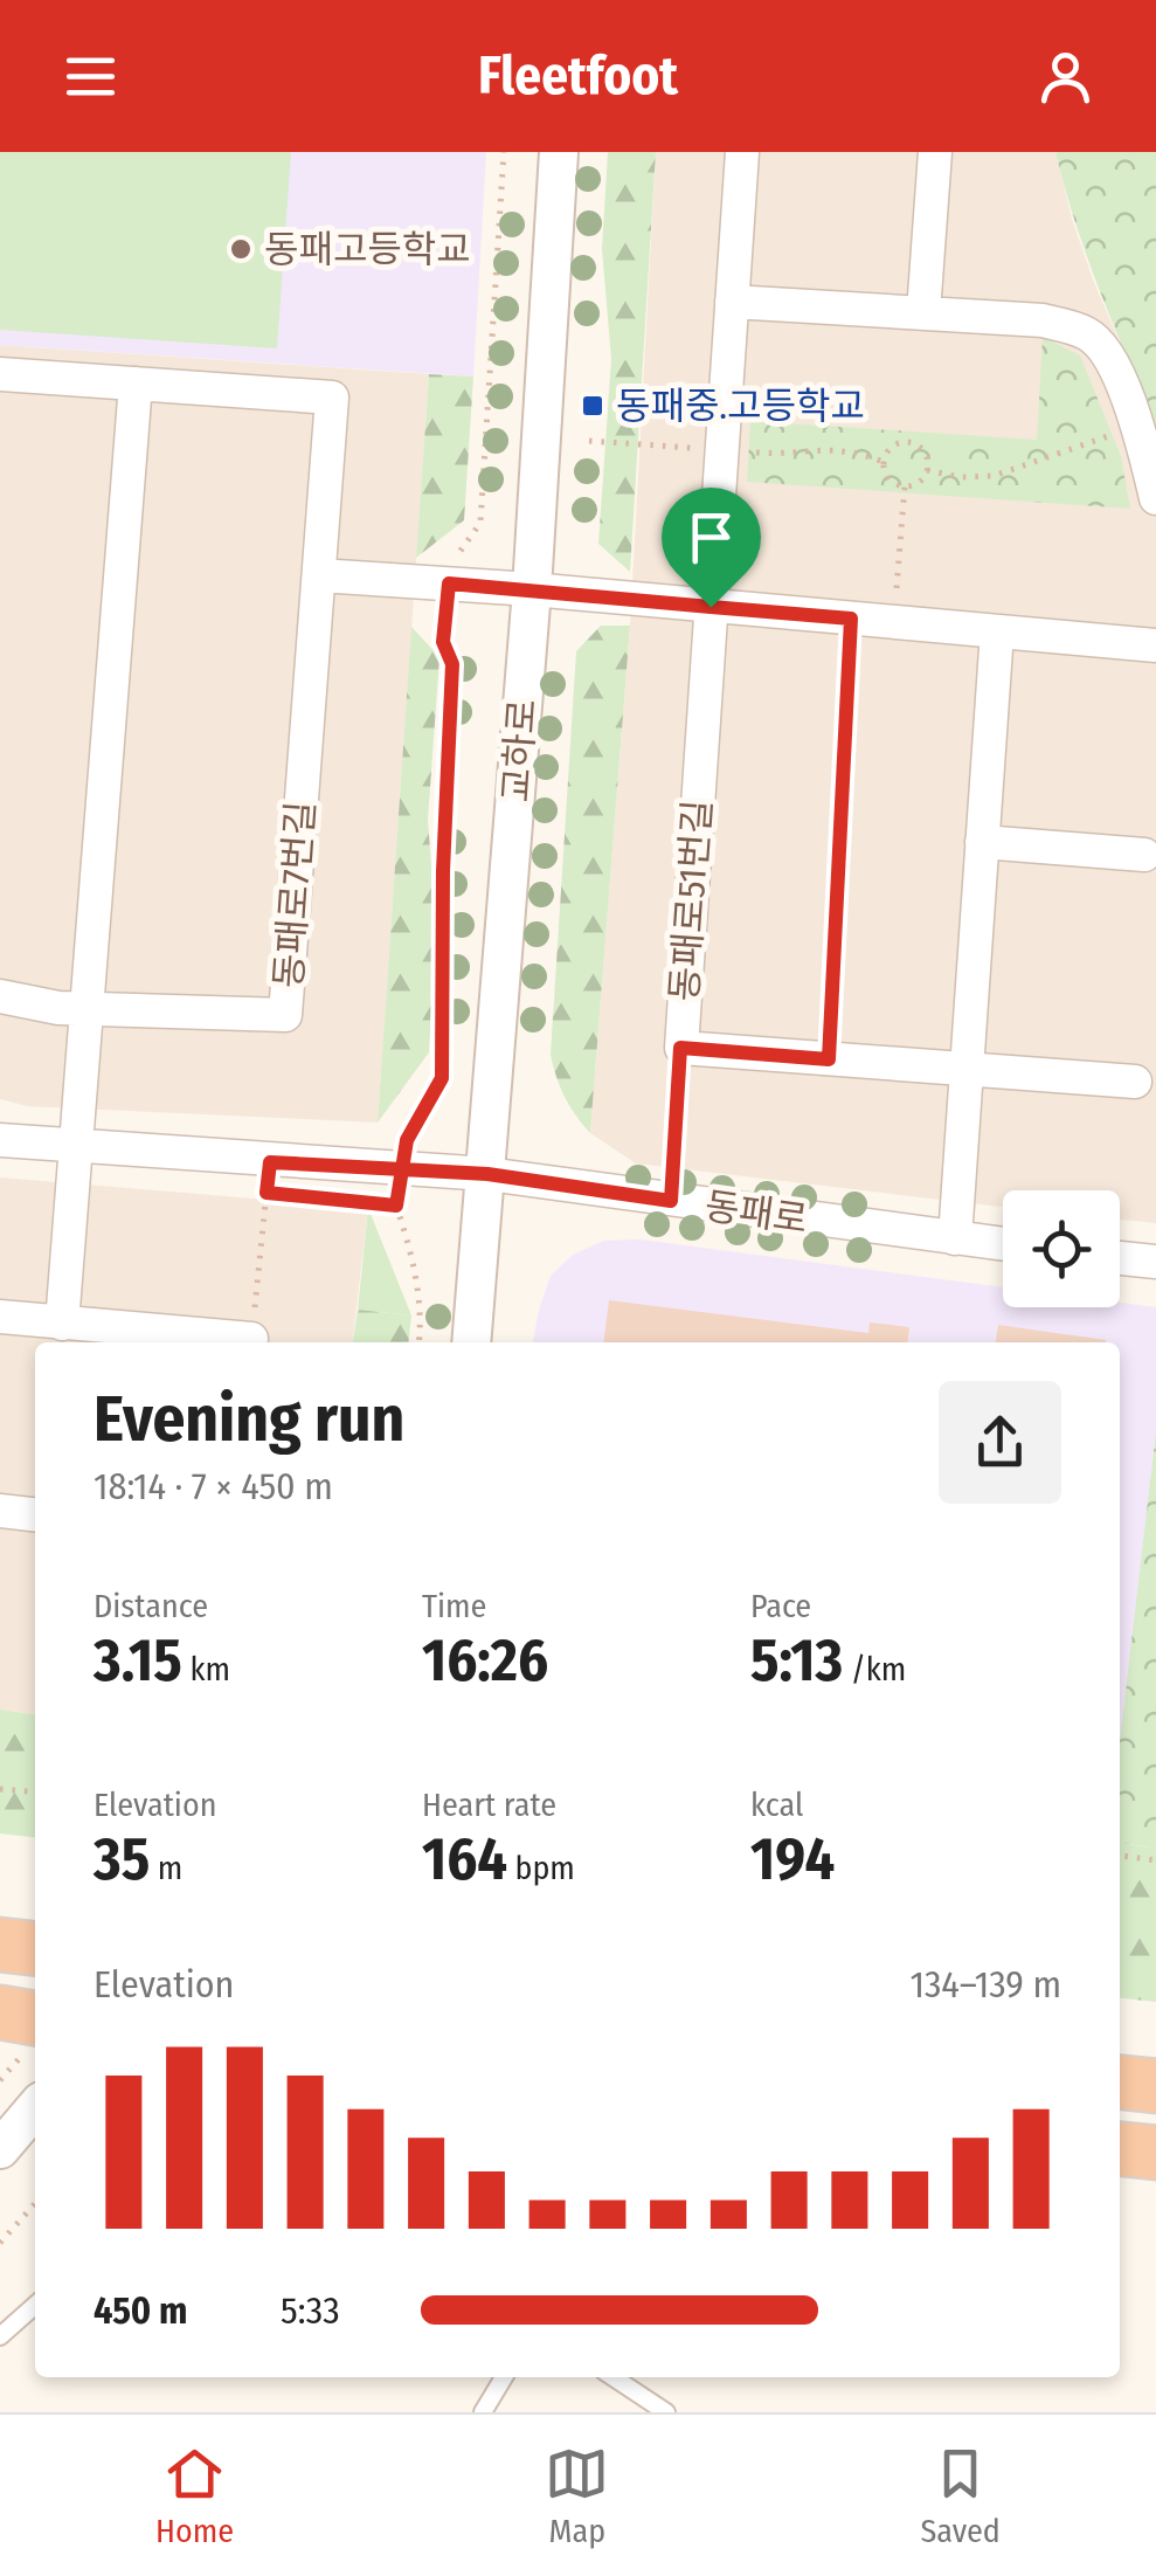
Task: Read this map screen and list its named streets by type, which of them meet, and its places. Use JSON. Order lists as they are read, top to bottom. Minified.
{"streets":{"street":["교하로","동패로7번길","동패로51번길","동패로"]},"crossings":[["교하로","동패로"]],"places":{"other":["동패고등학교"],"transit":["동패중.고등학교"]},"page":{"header":"Fleetfoot","heading":["Evening run","18:14 · 7 × 450 m"],"stats":[["Distance","3.15 km"],["Time","16:26"],["Pace","5:13 /km"],["Elevation","35 m"],["Heart rate","164 bpm"],["kcal","194"]],"chart":["Elevation","134–139 m"],"list":[{"name":"450 m","note":"5:33"}],"tabs":["Home","Map","Saved"]}}
